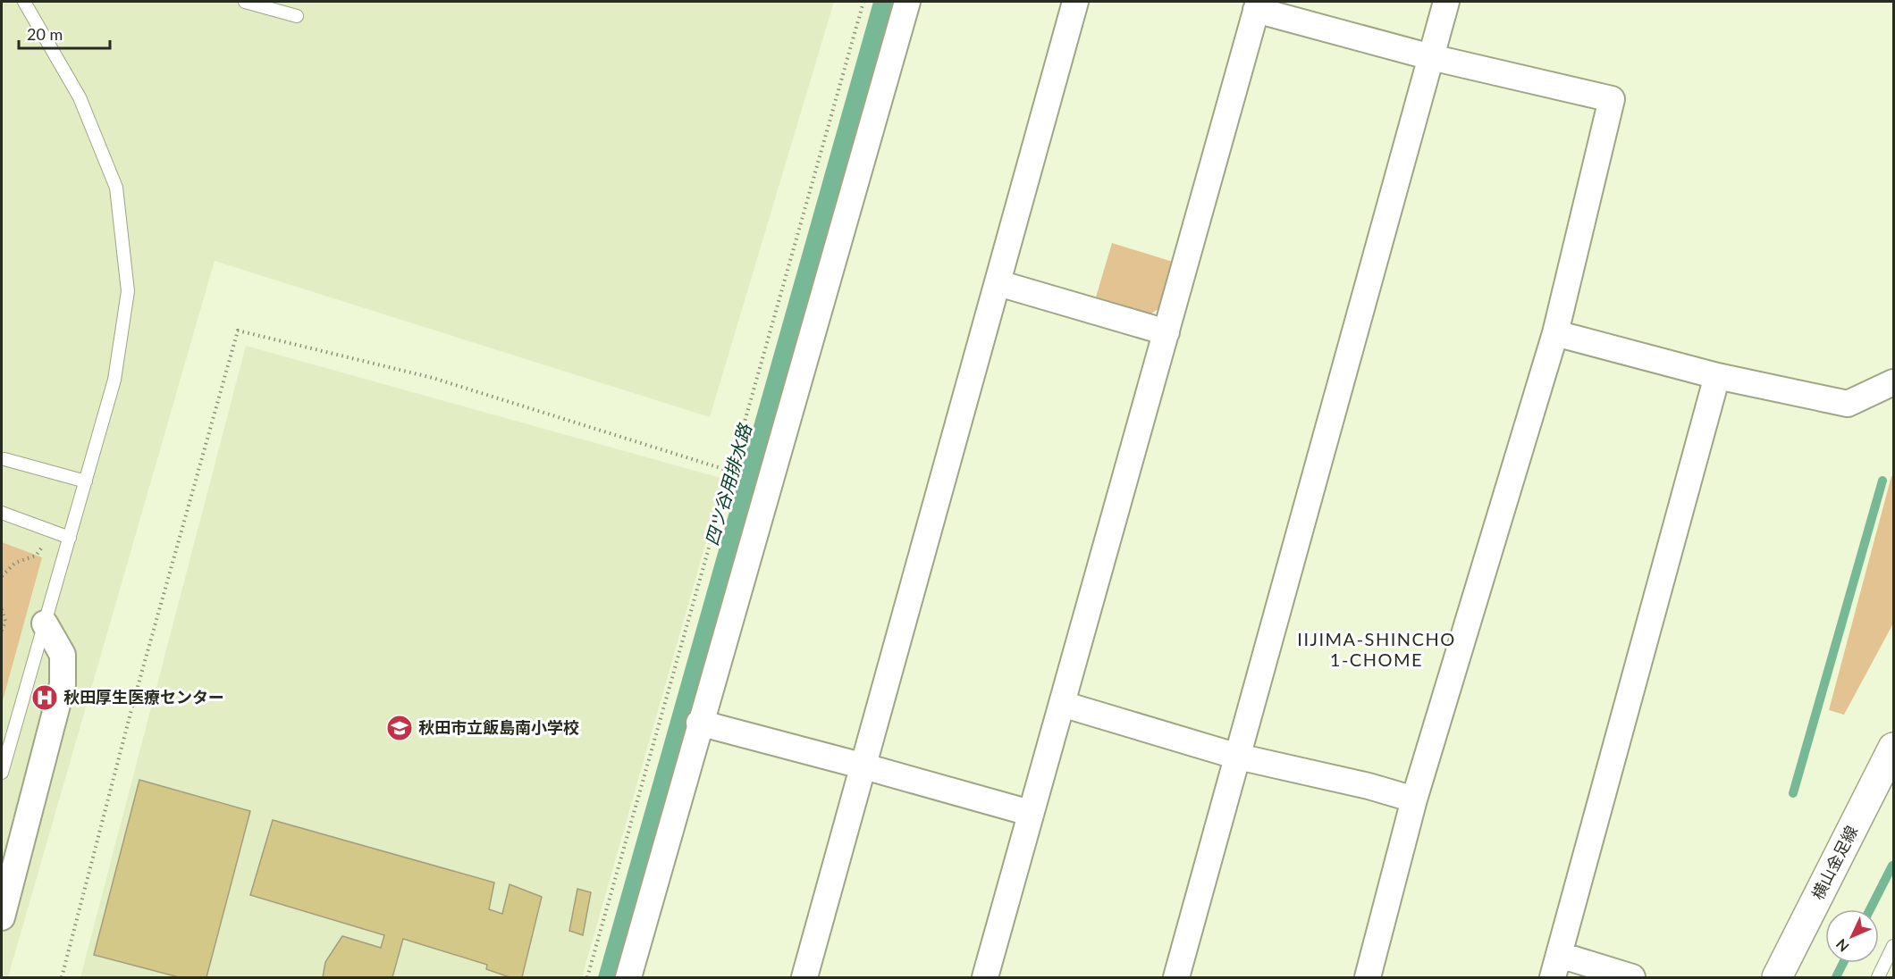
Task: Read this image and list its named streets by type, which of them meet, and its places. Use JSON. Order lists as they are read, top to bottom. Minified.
{"streets":{"street":["横山金足線"]},"districts":["IIJIMA-SHINCHO 1-CHOME"],"water":["四ツ谷用排水路"],"places":{"hospital":["秋田厚生医療センター"],"school or university":["秋田市立飯島南小学校"]},"scale_bar":"20 m","north":"bottom left"}
